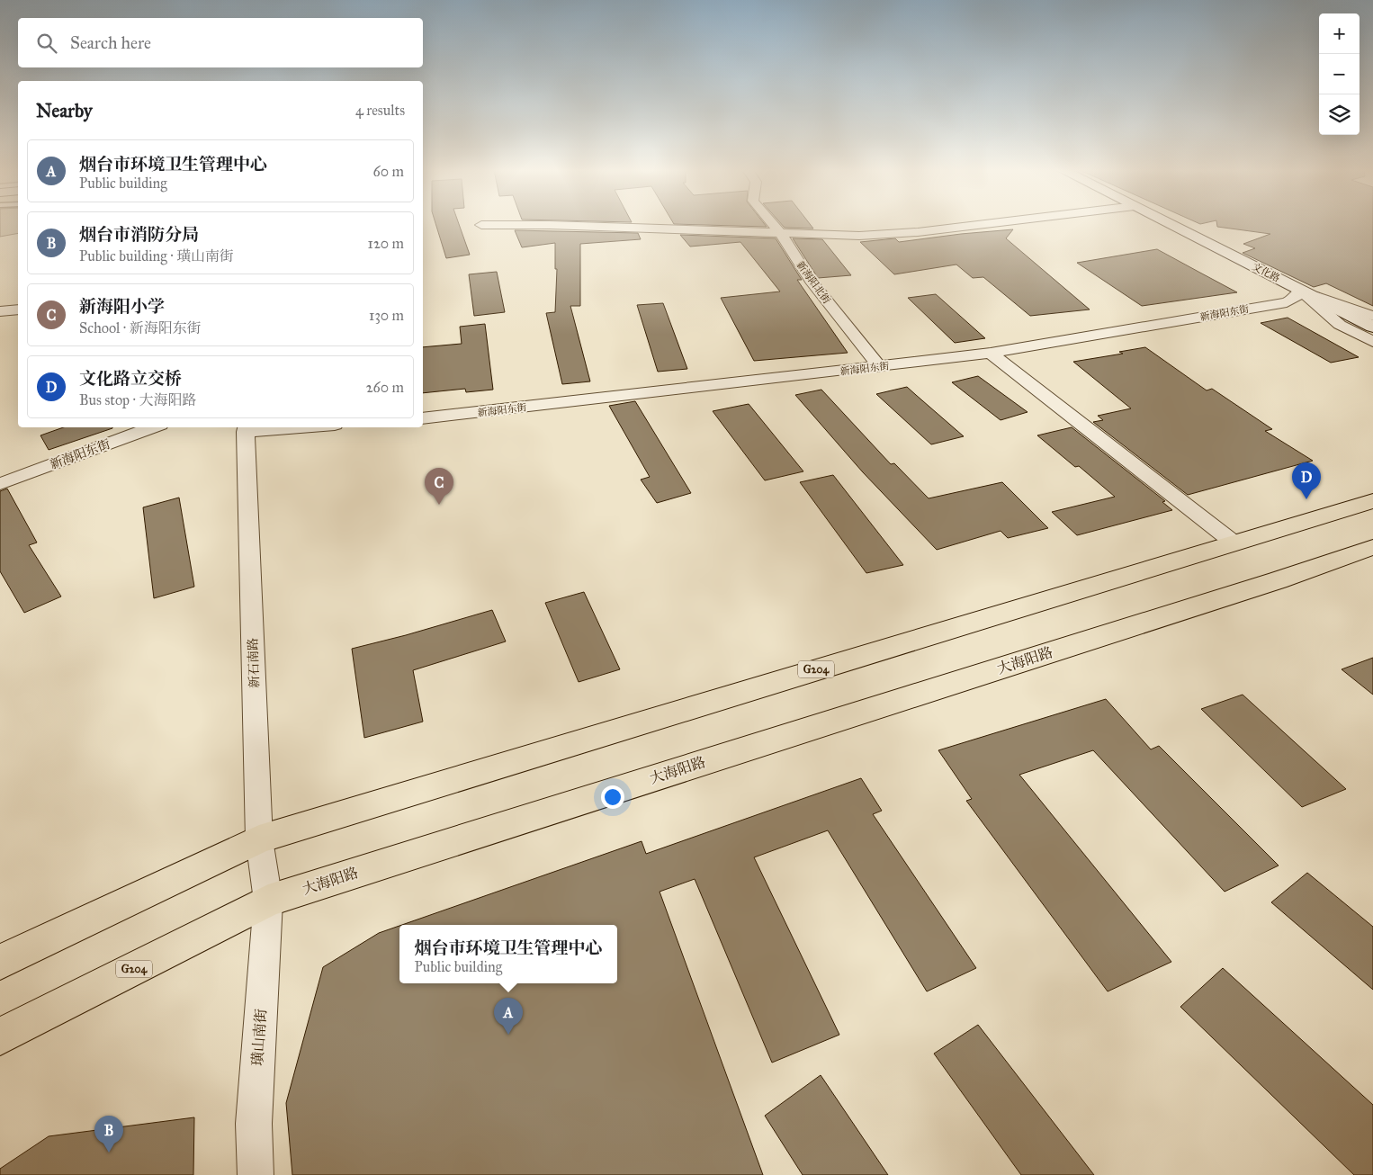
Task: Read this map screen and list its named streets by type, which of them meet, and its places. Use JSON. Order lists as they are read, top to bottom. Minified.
{"streets":{"highway":["大海阳路","G204"],"main road":["文化路"],"street":["新海阳北街","新海阳东街","新石南路","璜山南街"]},"crossings":[["文化路","新海阳东街"],["新海阳北街","新海阳东街"],["大海阳路","新石南路"],["大海阳路","璜山南街"],["新石南路","G204"],["新石南路","璜山南街"]],"page":{"map_buttons":["+","−"],"search":"Search here","heading":["Nearby","4 results"],"list":[{"mark":"A","name":"烟台市环境卫生管理中心","note":"Public building","value":"60 m"},{"mark":"B","name":"烟台市消防分局","note":"Public building · 璜山南街","value":"120 m"},{"mark":"C","name":"新海阳小学","note":"School · 新海阳东街","value":"130 m"},{"mark":"D","name":"文化路立交桥","note":"Bus stop · 大海阳路","value":"260 m"}],"pins":["D","C","A","B"],"popup":["烟台市环境卫生管理中心","Public building"]}}
